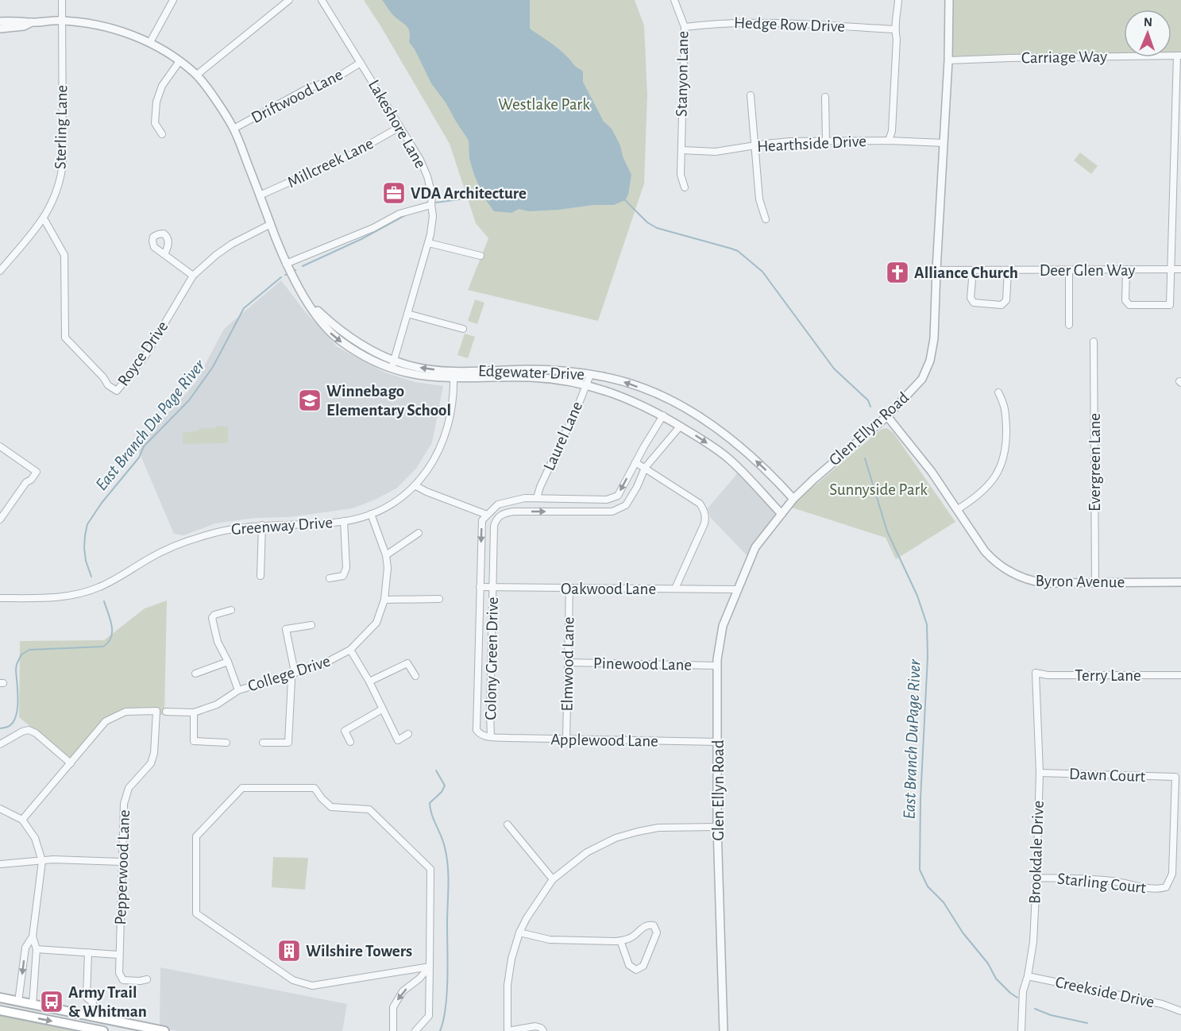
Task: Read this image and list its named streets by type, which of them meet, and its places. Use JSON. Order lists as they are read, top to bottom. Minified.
{"streets":{"street":["Hedge Row Drive","Carriage Way","Stanyon Lane","Driftwood Lane","Lakeshore Lane","Sterling Lane","Hearthside Drive","Millcreek Lane","Deer Glen Way","Royce Drive","Edgewater Drive","Glen Ellyn Road","Laurel Lane","Evergreen Lane","Greenway Drive","Byron Avenue","Oakwood Lane","Colony Green Drive","Elmwood Lane","Pinewood Lane","College Drive","Terry Lane","Applewood Lane","Dawn Court","Brookdale Drive","Pepperwood Lane","Starling Court","Creekside Drive"]},"crossings":[["Hedge Row Drive","Stanyon Lane"],["Carriage Way","Glen Ellyn Road"],["Stanyon Lane","Hearthside Drive"],["Driftwood Lane","Lakeshore Lane"],["Driftwood Lane","Edgewater Drive"],["Lakeshore Lane","Millcreek Lane"],["Lakeshore Lane","Edgewater Drive"],["Sterling Lane","Royce Drive"],["Sterling Lane","Edgewater Drive"],["Hearthside Drive","Glen Ellyn Road"],["Millcreek Lane","Edgewater Drive"],["Deer Glen Way","Glen Ellyn Road"],["Royce Drive","Edgewater Drive"],["Edgewater Drive","Glen Ellyn Road"],["Edgewater Drive","Laurel Lane"],["Edgewater Drive","Greenway Drive"],["Edgewater Drive","Colony Green Drive"],["Glen Ellyn Road","Byron Avenue"],["Glen Ellyn Road","Oakwood Lane"],["Glen Ellyn Road","Pinewood Lane"],["Glen Ellyn Road","Applewood Lane"],["Evergreen Lane","Byron Avenue"],["Greenway Drive","College Drive"],["Oakwood Lane","Colony Green Drive"],["Oakwood Lane","Elmwood Lane"],["Colony Green Drive","Applewood Lane"],["Elmwood Lane","Pinewood Lane"],["Elmwood Lane","Applewood Lane"],["Terry Lane","Brookdale Drive"],["Dawn Court","Brookdale Drive"],["Dawn Court","Starling Court"],["Brookdale Drive","Starling Court"],["Brookdale Drive","Creekside Drive"]],"water":["East Branch Du Page River","East Branch DuPage River"],"parks":["Westlake Park","Sunnyside Park"],"places":{"office":["VDA Architecture"],"church":["Alliance Church"],"school or university":["Winnebago Elementary School"],"building":["Wilshire Towers"],"bus stop":["Army Trail & Whitman"]},"north":"top"}
